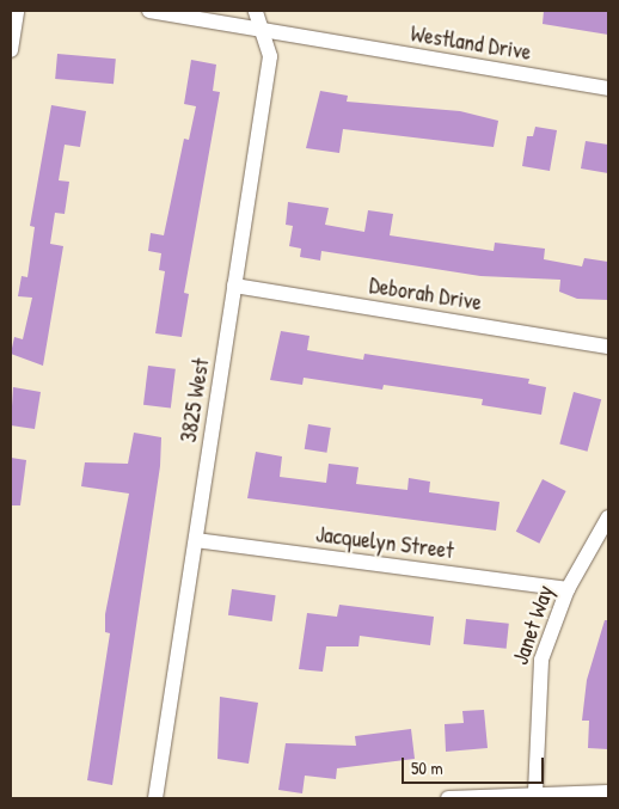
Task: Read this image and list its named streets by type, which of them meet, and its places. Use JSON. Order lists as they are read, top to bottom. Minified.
{"streets":{"street":["Westland Drive","Deborah Drive","3825 West","Jacquelyn Street","Janet Way"]},"crossings":[["Westland Drive","3825 West"],["Deborah Drive","3825 West"],["3825 West","Jacquelyn Street"],["Jacquelyn Street","Janet Way"]],"scale_bar":"50 m"}
